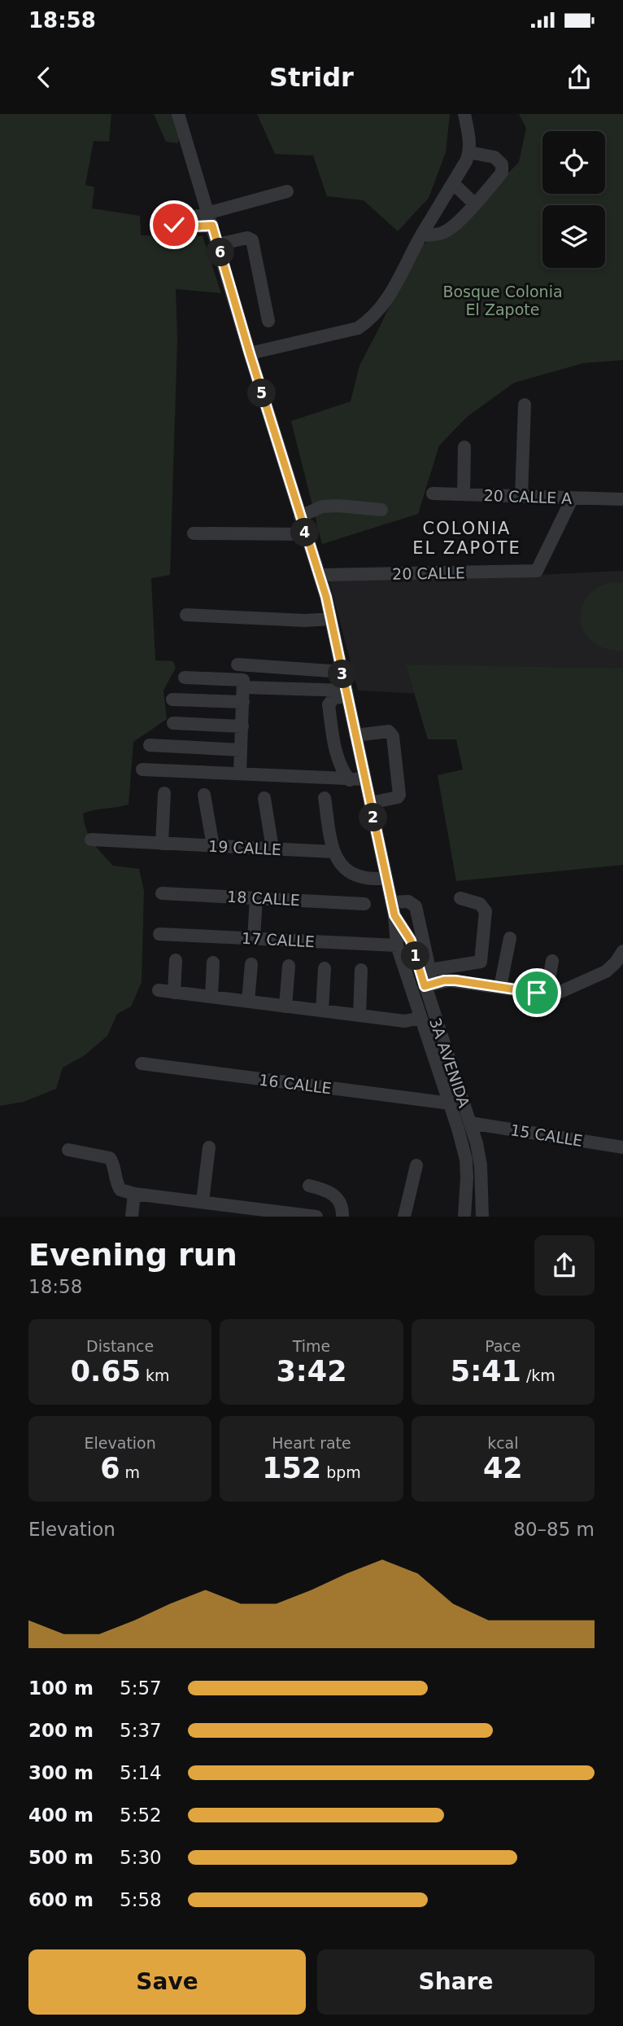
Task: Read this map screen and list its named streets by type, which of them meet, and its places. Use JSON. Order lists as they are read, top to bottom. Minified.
{"streets":{"street":["20 CALLE A","20 CALLE","19 CALLE","18 CALLE","17 CALLE","3A AVENIDA","16 CALLE","15 CALLE"]},"crossings":[["20 CALLE A","20 CALLE"],["20 CALLE","3A AVENIDA"],["17 CALLE","3A AVENIDA"],["3A AVENIDA","16 CALLE"],["3A AVENIDA","15 CALLE"]],"districts":["COLONIA EL ZAPOTE"],"parks":["Bosque Colonia El Zapote"],"page":{"status":"18:58","header":"Stridr","pins":["6","5","4","3","2","1"],"heading":["Evening run","18:58"],"stats":[["Distance","0.65 km"],["Time","3:42"],["Pace","5:41 /km"],["Elevation","6 m"],["Heart rate","152 bpm"],["kcal","42"]],"chart":["Elevation","80–85 m"],"list":[{"name":"100 m","note":"5:57"},{"name":"200 m","note":"5:37"},{"name":"300 m","note":"5:14"},{"name":"400 m","note":"5:52"},{"name":"500 m","note":"5:30"},{"name":"600 m","note":"5:58"}],"buttons":["Save","Share"]}}
